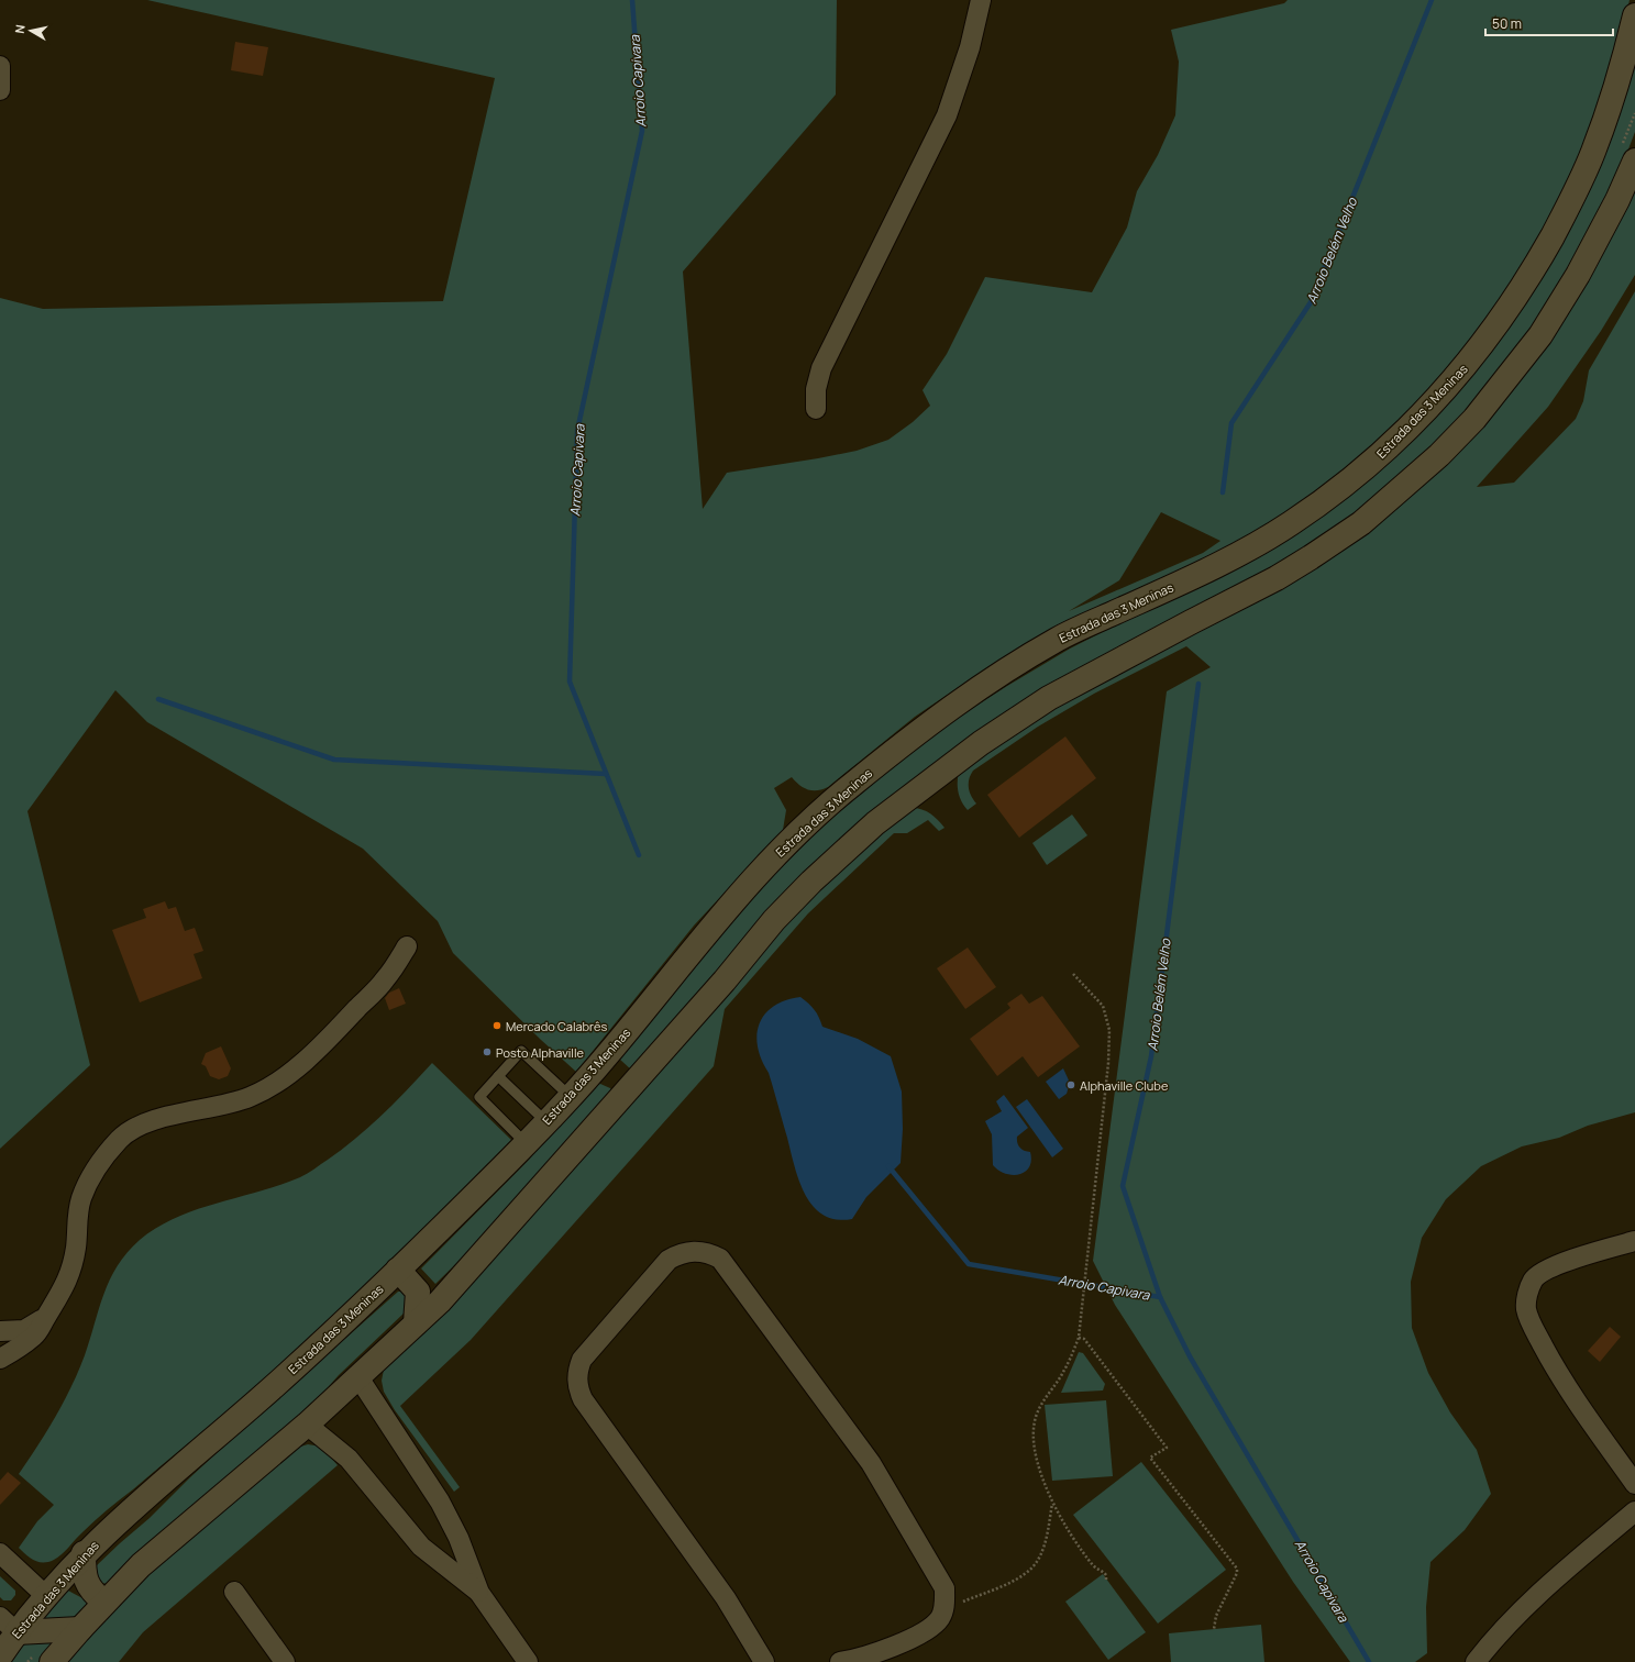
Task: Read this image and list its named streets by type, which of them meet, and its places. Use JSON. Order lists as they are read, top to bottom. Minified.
{"streets":{"main road":["Estrada das 3 Meninas"]},"water":["Arroio Capivara","Arroio Belém Velho"],"places":["Mercado Calabrês","Posto Alphaville","Alphaville Clube"],"scale_bar":"50 m","north":"left"}
